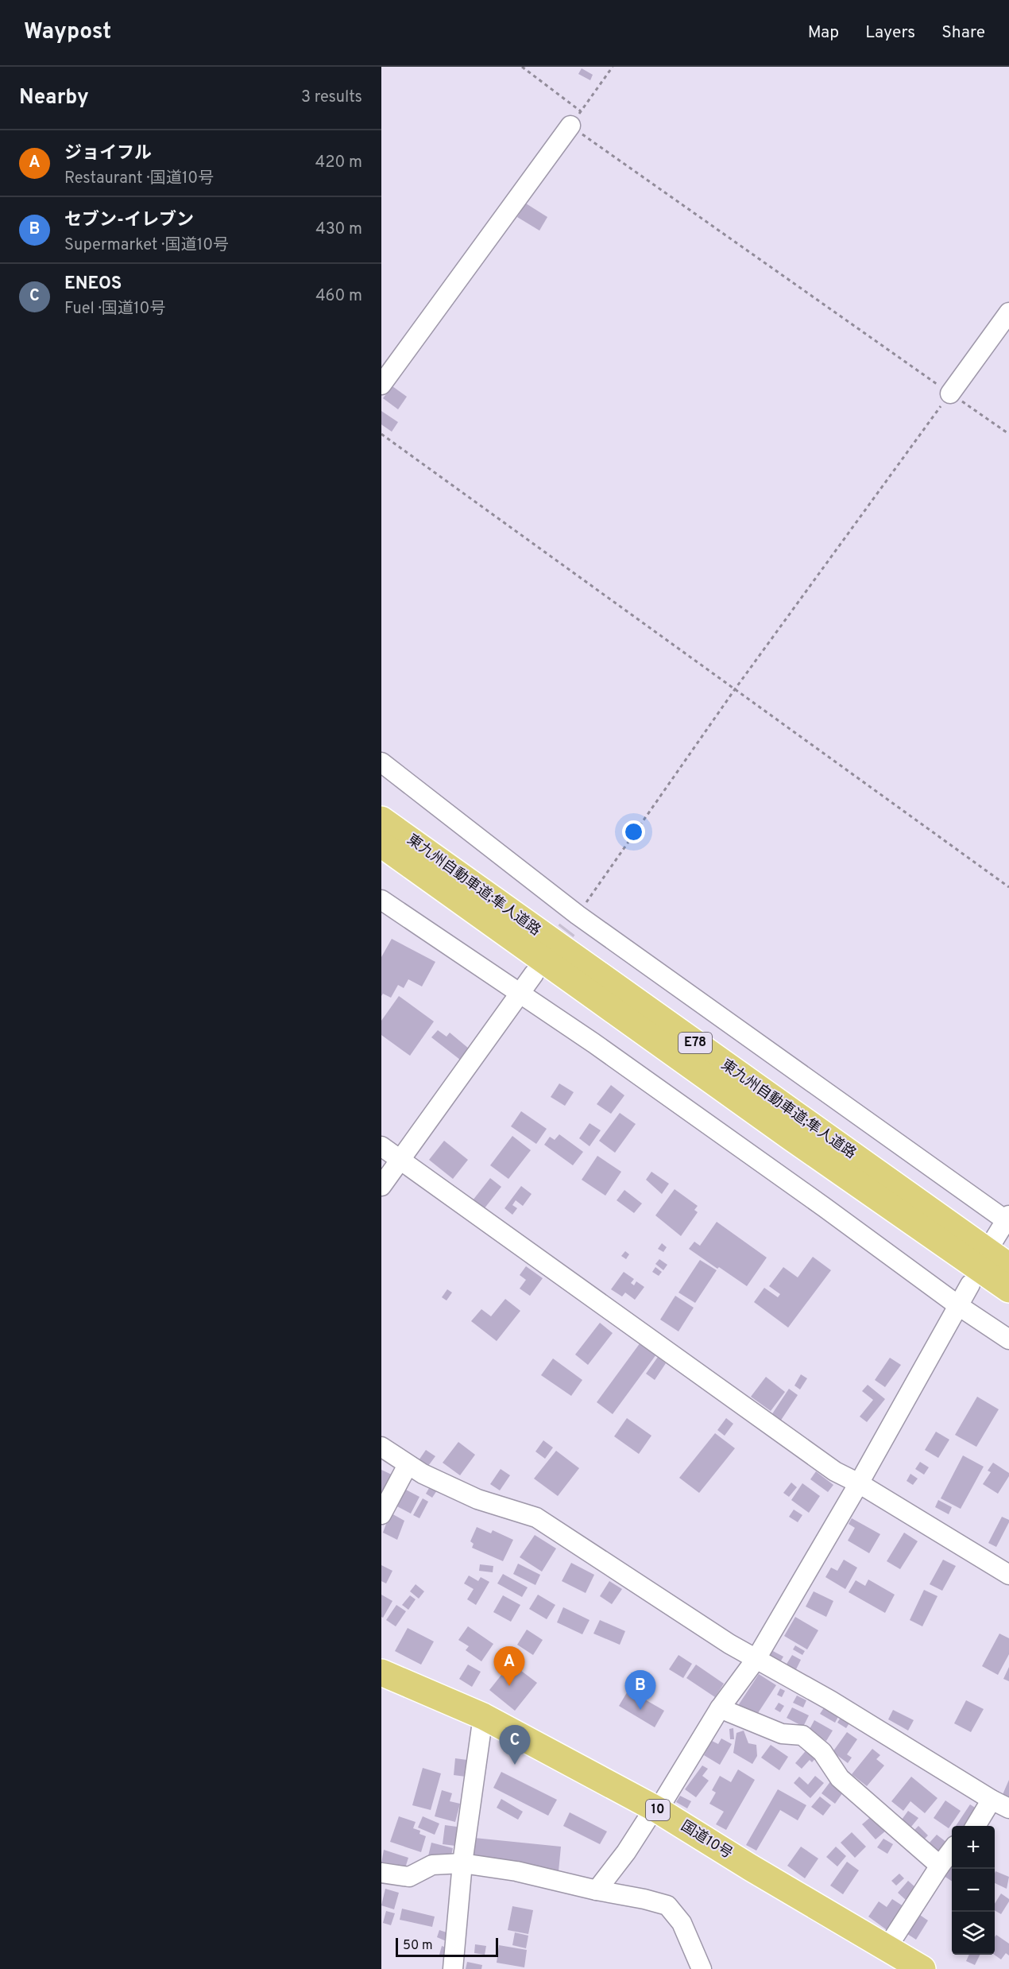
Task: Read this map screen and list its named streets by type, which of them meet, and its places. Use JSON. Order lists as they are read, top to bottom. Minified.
{"streets":{"highway":["東九州自動車道;隼人道路","E78","10","国道10号"]},"scale_bar":"50 m","page":{"header":"Waypost","nav":["Map","Layers","Share"],"heading":["Nearby","3 results"],"list":[{"mark":"A","name":"ジョイフル","note":"Restaurant · 国道10号","value":"420 m"},{"mark":"B","name":"セブン-イレブン","note":"Supermarket · 国道10号","value":"430 m"},{"mark":"C","name":"ENEOS","note":"Fuel · 国道10号","value":"460 m"}],"pins":["A","B","C"],"map_buttons":["+","−"],"scale":"50 m"}}
